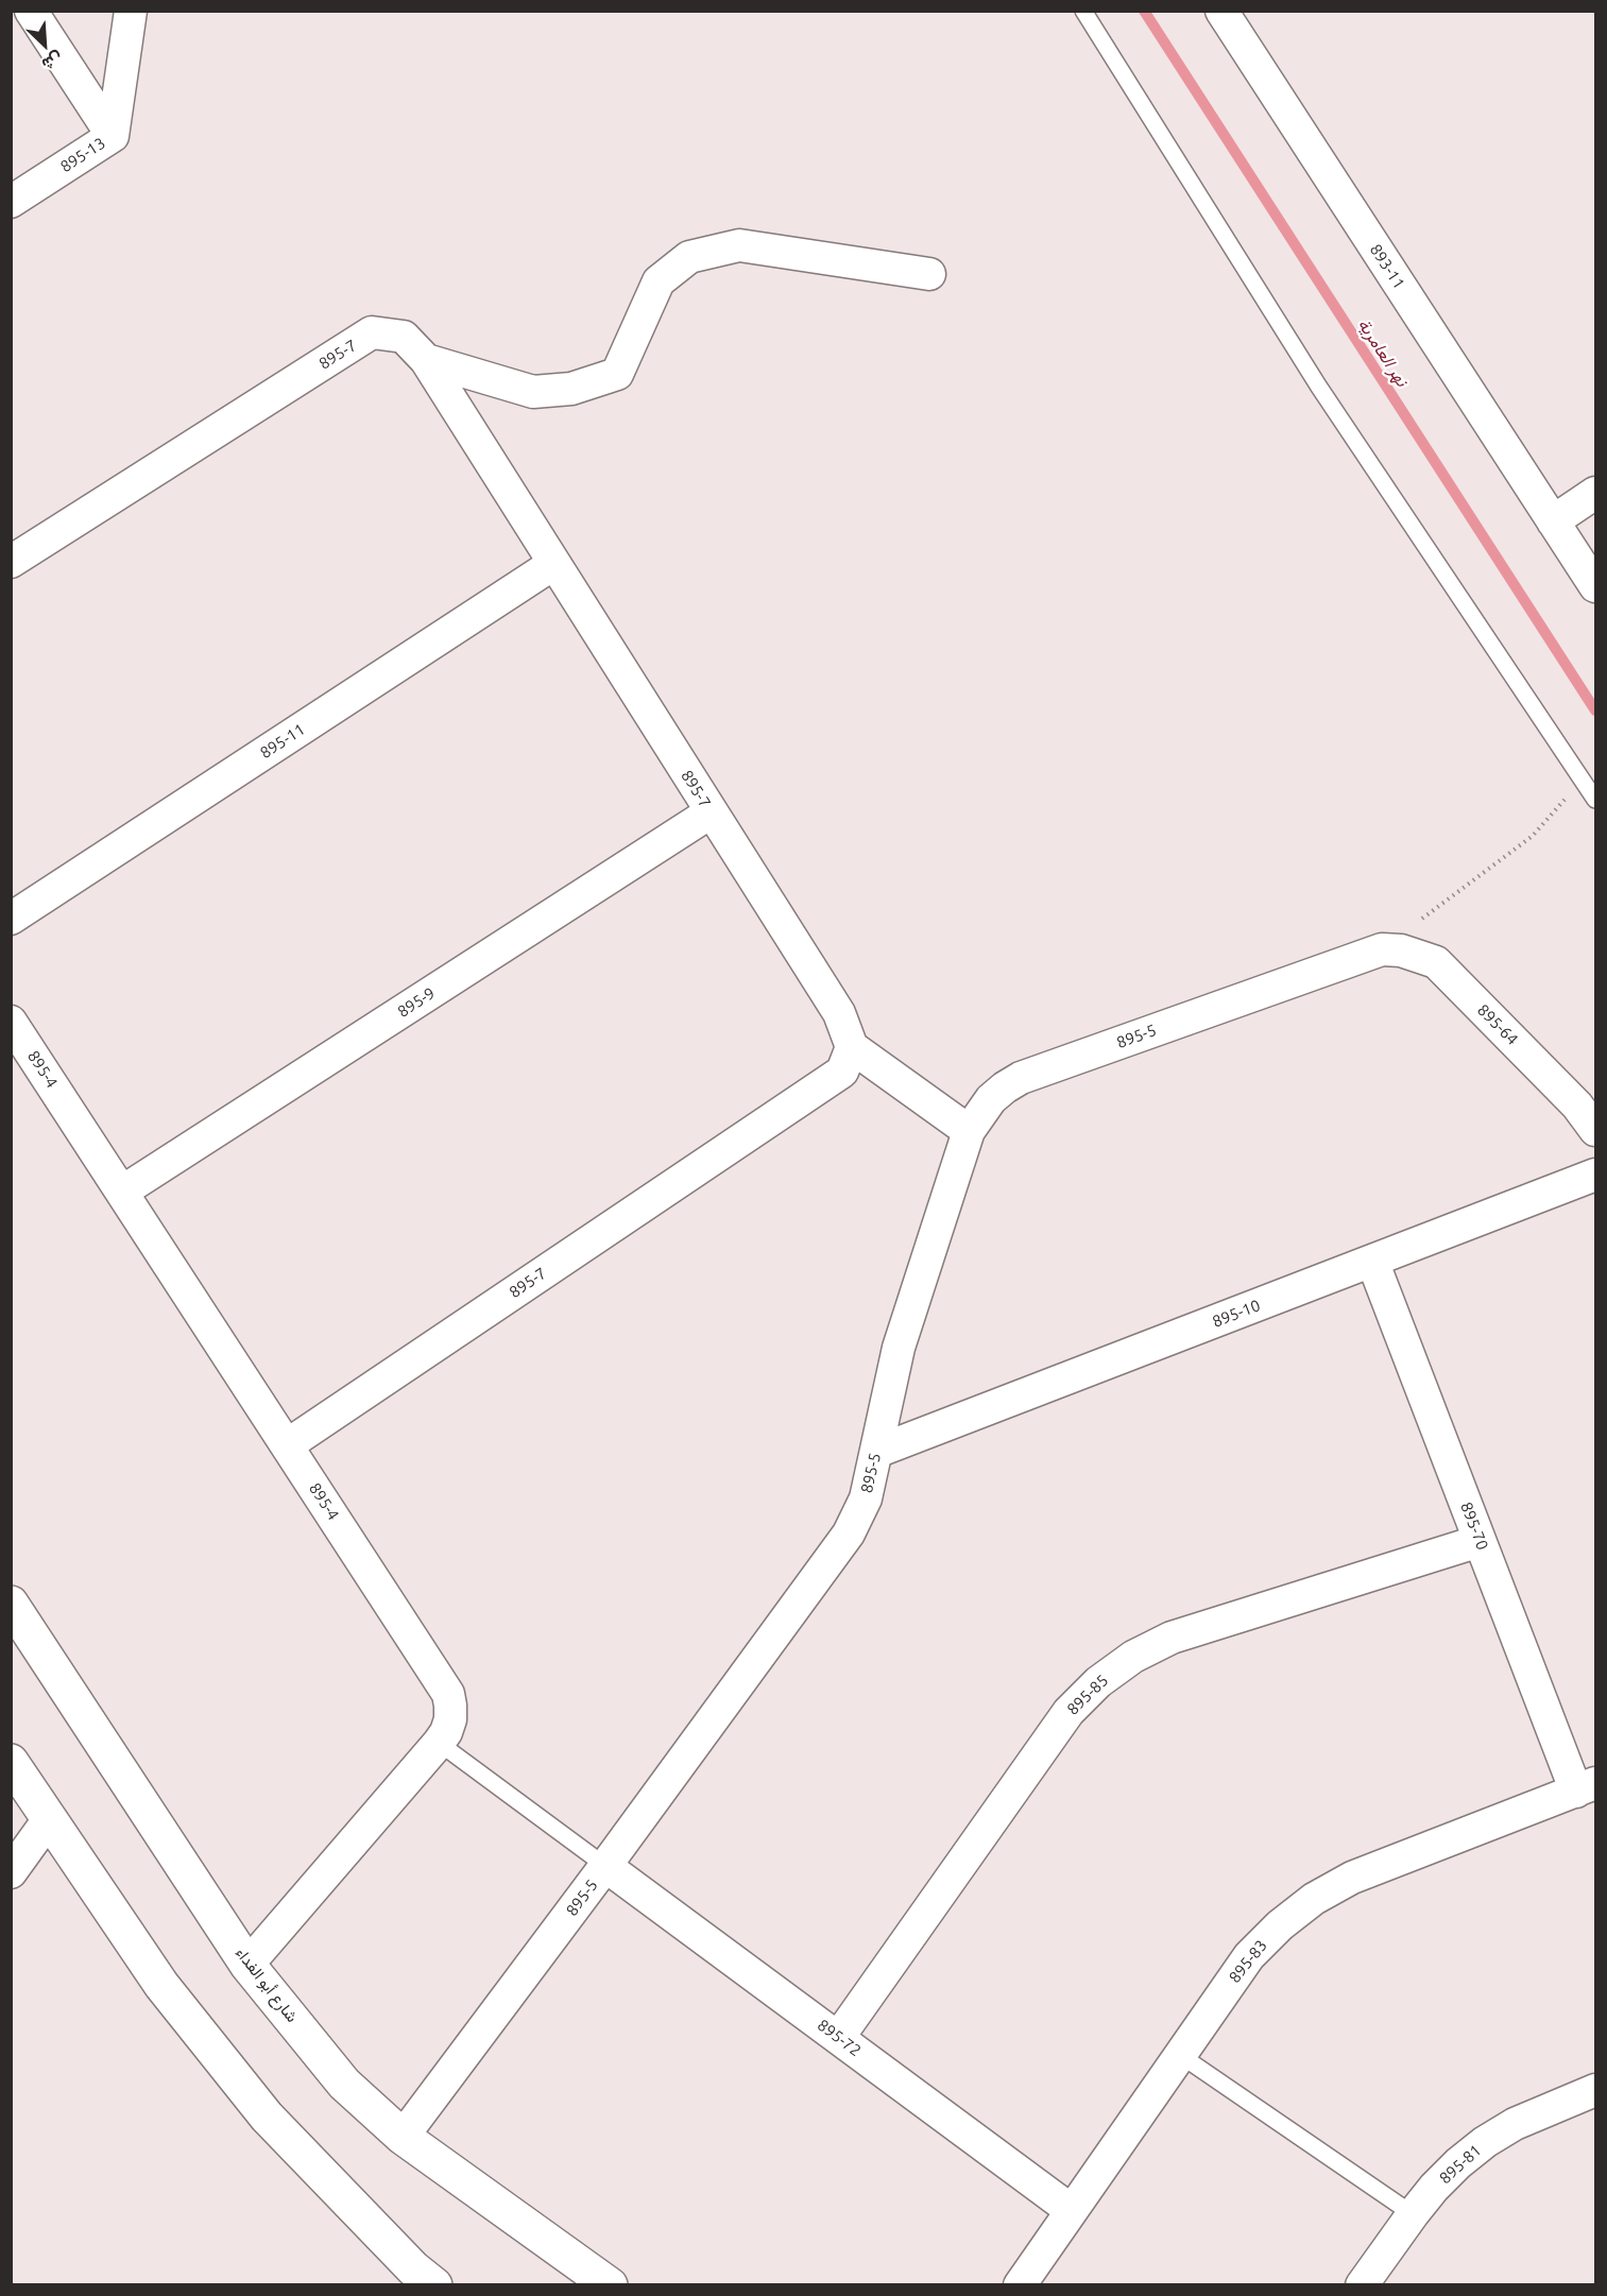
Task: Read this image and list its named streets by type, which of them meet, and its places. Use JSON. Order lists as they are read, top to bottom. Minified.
{"streets":{"main road":["شارع أبو الفداء"],"street":["895-13","893-11","895-7","895-11","895-9","895-64","895-5","895-4","895-10","895-70","895-85","895-83","895-72","895-81"]},"crossings":[["895-7","895-11"],["895-7","895-9"],["895-7","895-4"],["895-9","895-4"],["895-64","895-5"],["895-5","895-10"],["895-5","شارع أبو الفداء"],["895-5","895-72"],["895-4","شارع أبو الفداء"],["895-10","895-70"],["895-70","895-85"],["895-70","895-83"],["895-85","895-72"],["895-83","895-72"]],"water":["نهر العامرية"],"north":"bottom right"}
